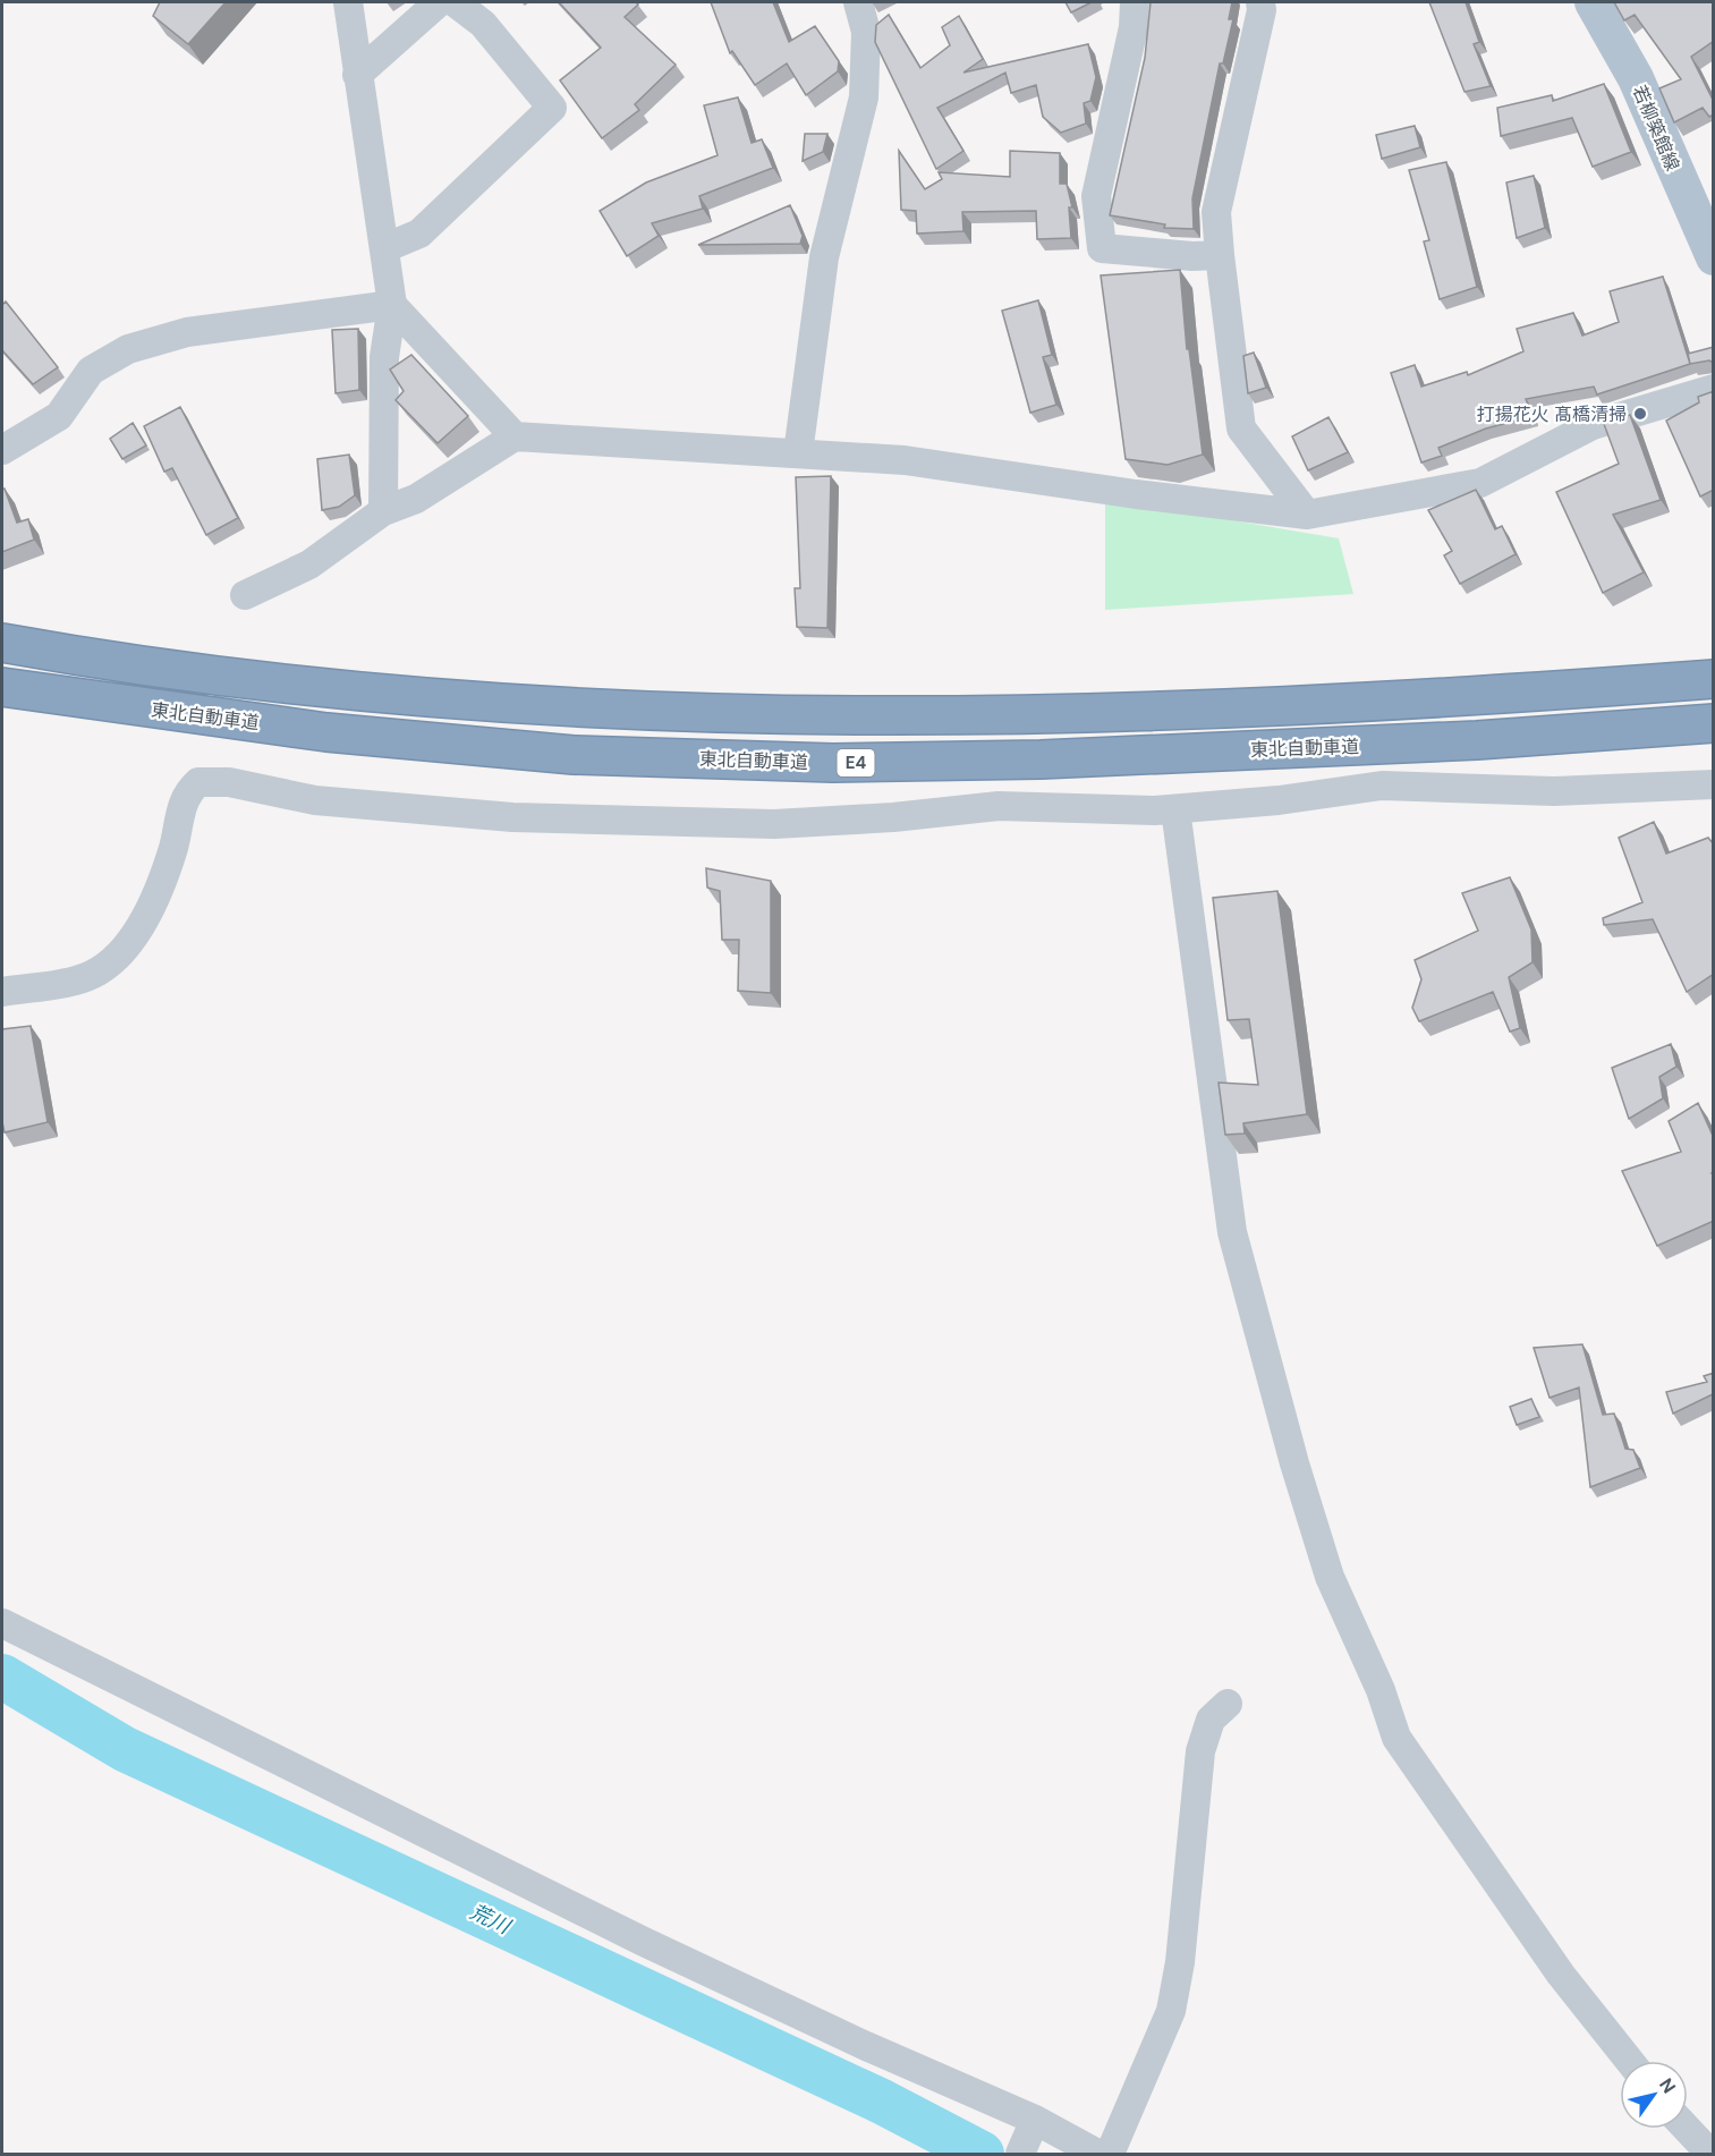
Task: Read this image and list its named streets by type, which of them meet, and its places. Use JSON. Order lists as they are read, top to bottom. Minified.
{"streets":{"highway":["東北自動車道","E4"],"main road":["若柳築館線"]},"water":["荒川"],"places":["打揚花火 髙橋清掃"],"north":"top right"}
